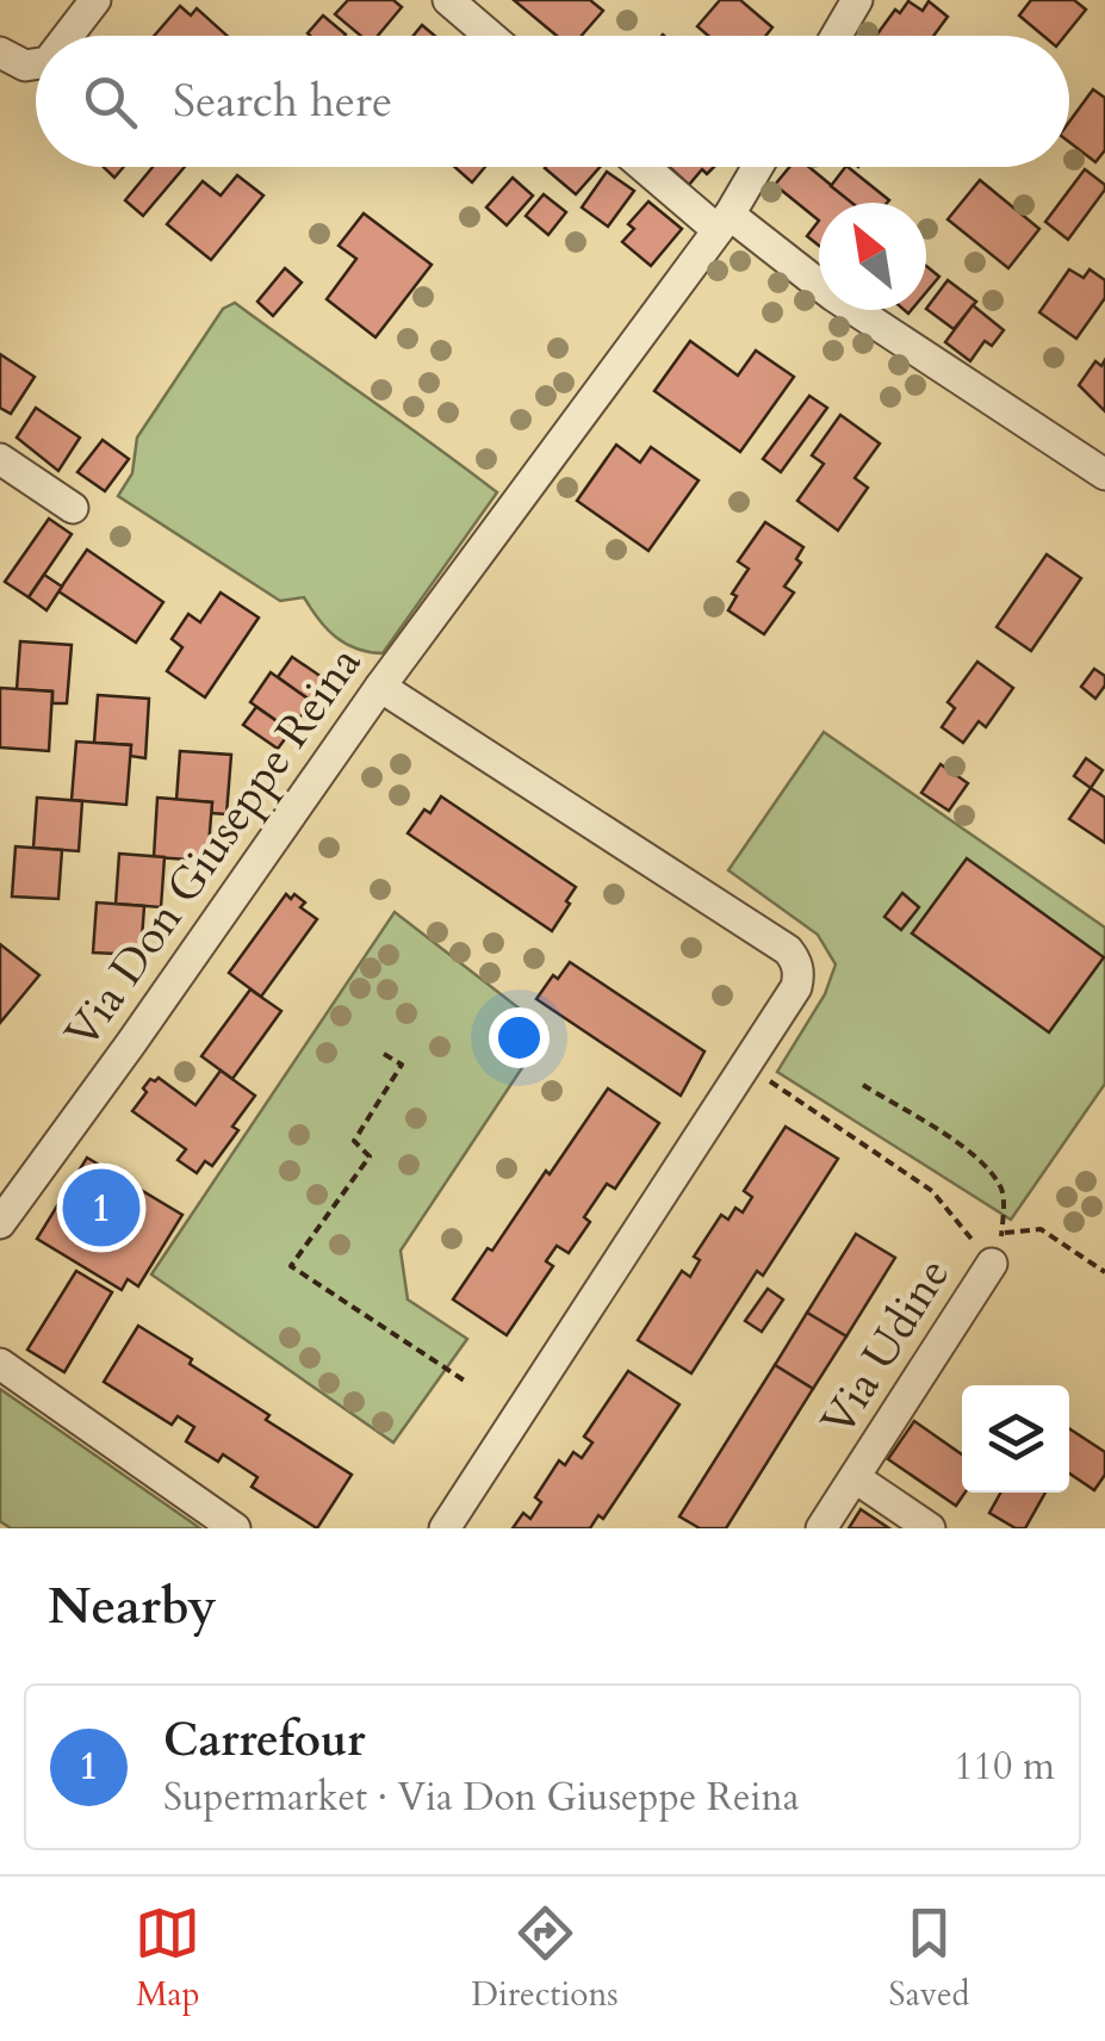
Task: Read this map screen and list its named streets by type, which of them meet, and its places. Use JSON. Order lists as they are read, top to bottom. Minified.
{"streets":{"street":["Via Don Giuseppe Reina","Via Udine"]},"north":"top left","page":{"search":"Search here","pins":"1","heading":"Nearby","list":[{"mark":"1","name":"Carrefour","note":"Supermarket · Via Don Giuseppe Reina","value":"110 m"}],"nav":["Map","Directions","Saved"]}}
